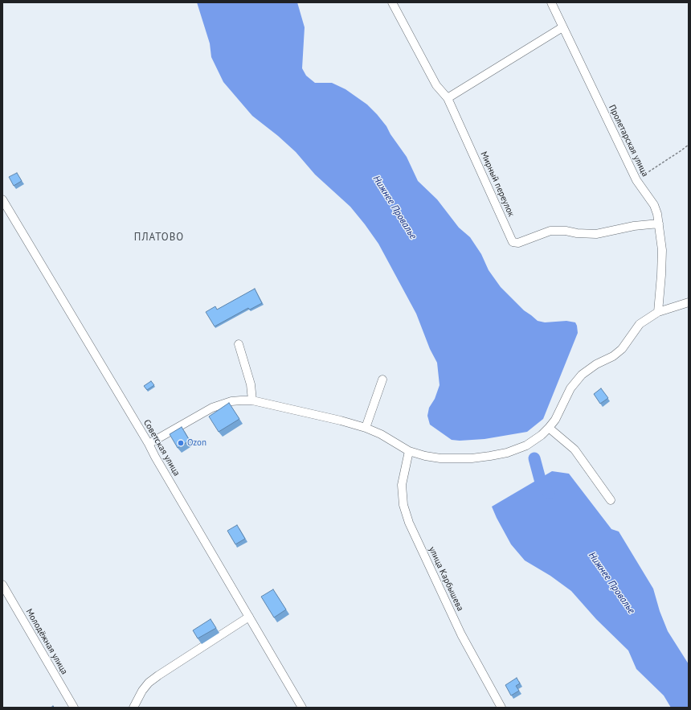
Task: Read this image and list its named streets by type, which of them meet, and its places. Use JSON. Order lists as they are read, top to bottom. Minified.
{"streets":{"street":["Пролетарская улица","Мирный переулок","Советская улица","улица Карбышева","Молодёжная улица"]},"crossings":[["Пролетарская улица","Мирный переулок"]],"districts":["ПЛАТОВО"],"water":["Нижнее Провалье"],"places":["Ozon"]}
